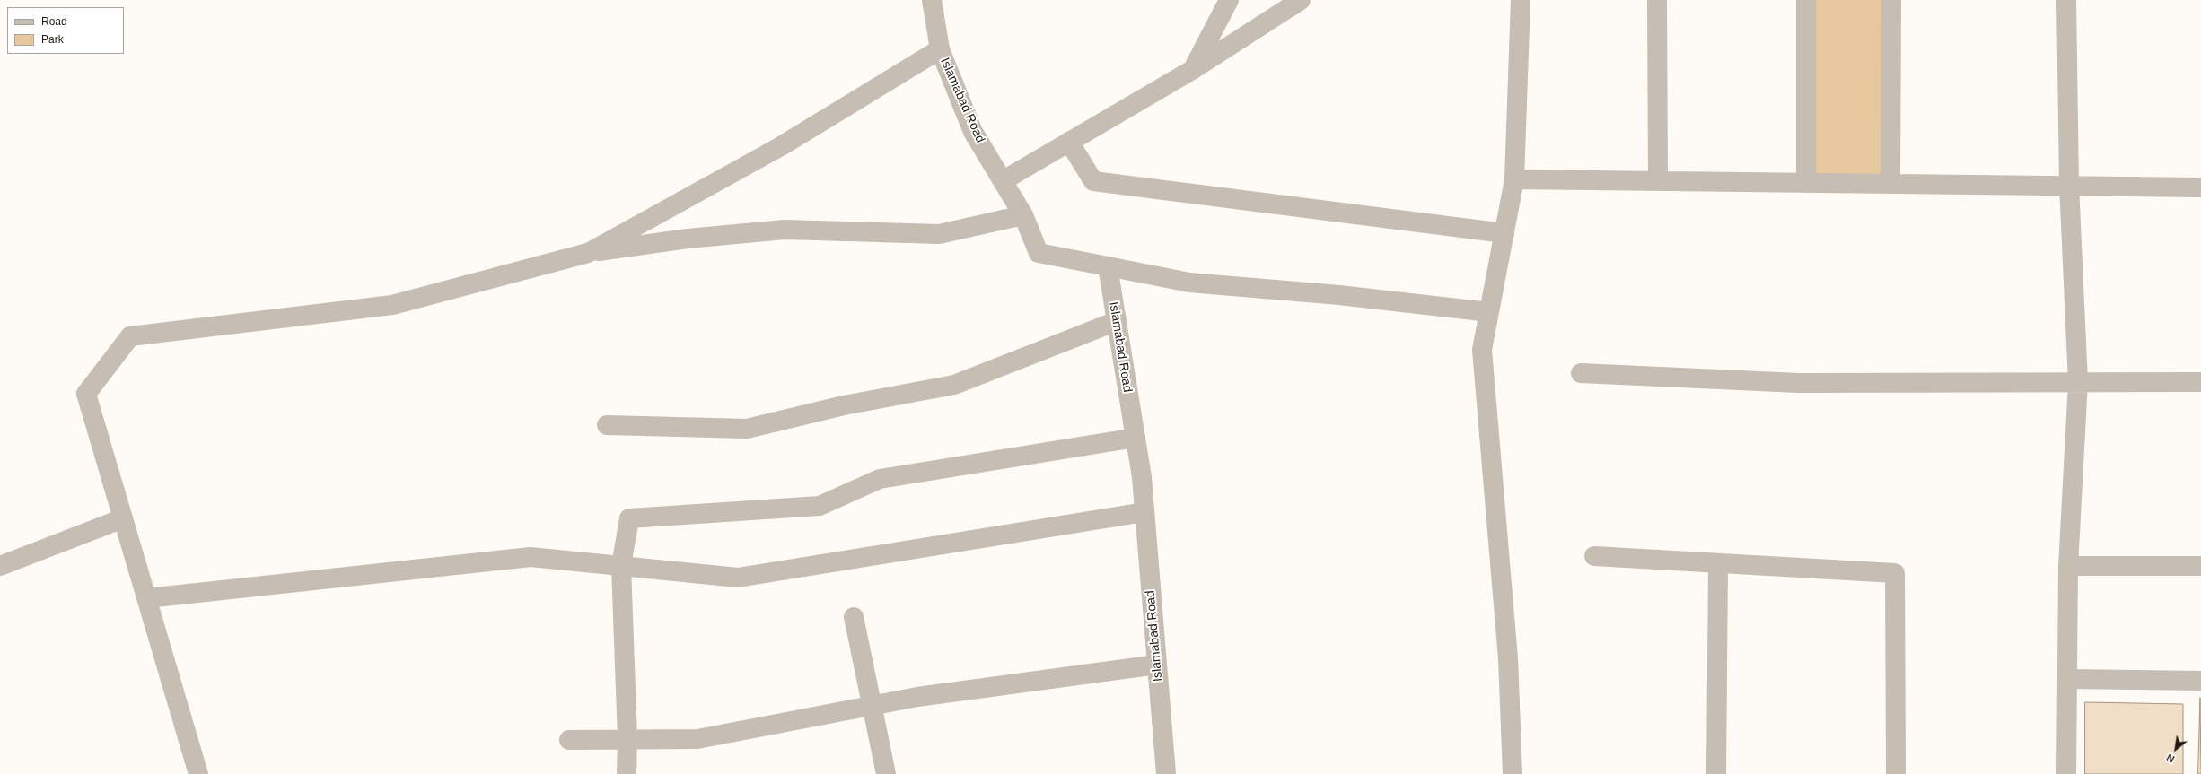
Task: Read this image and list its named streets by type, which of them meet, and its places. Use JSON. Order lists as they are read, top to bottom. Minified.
{"streets":{"street":["Islamabad Road"]},"legend":["Road","Park"],"north":"bottom left"}
